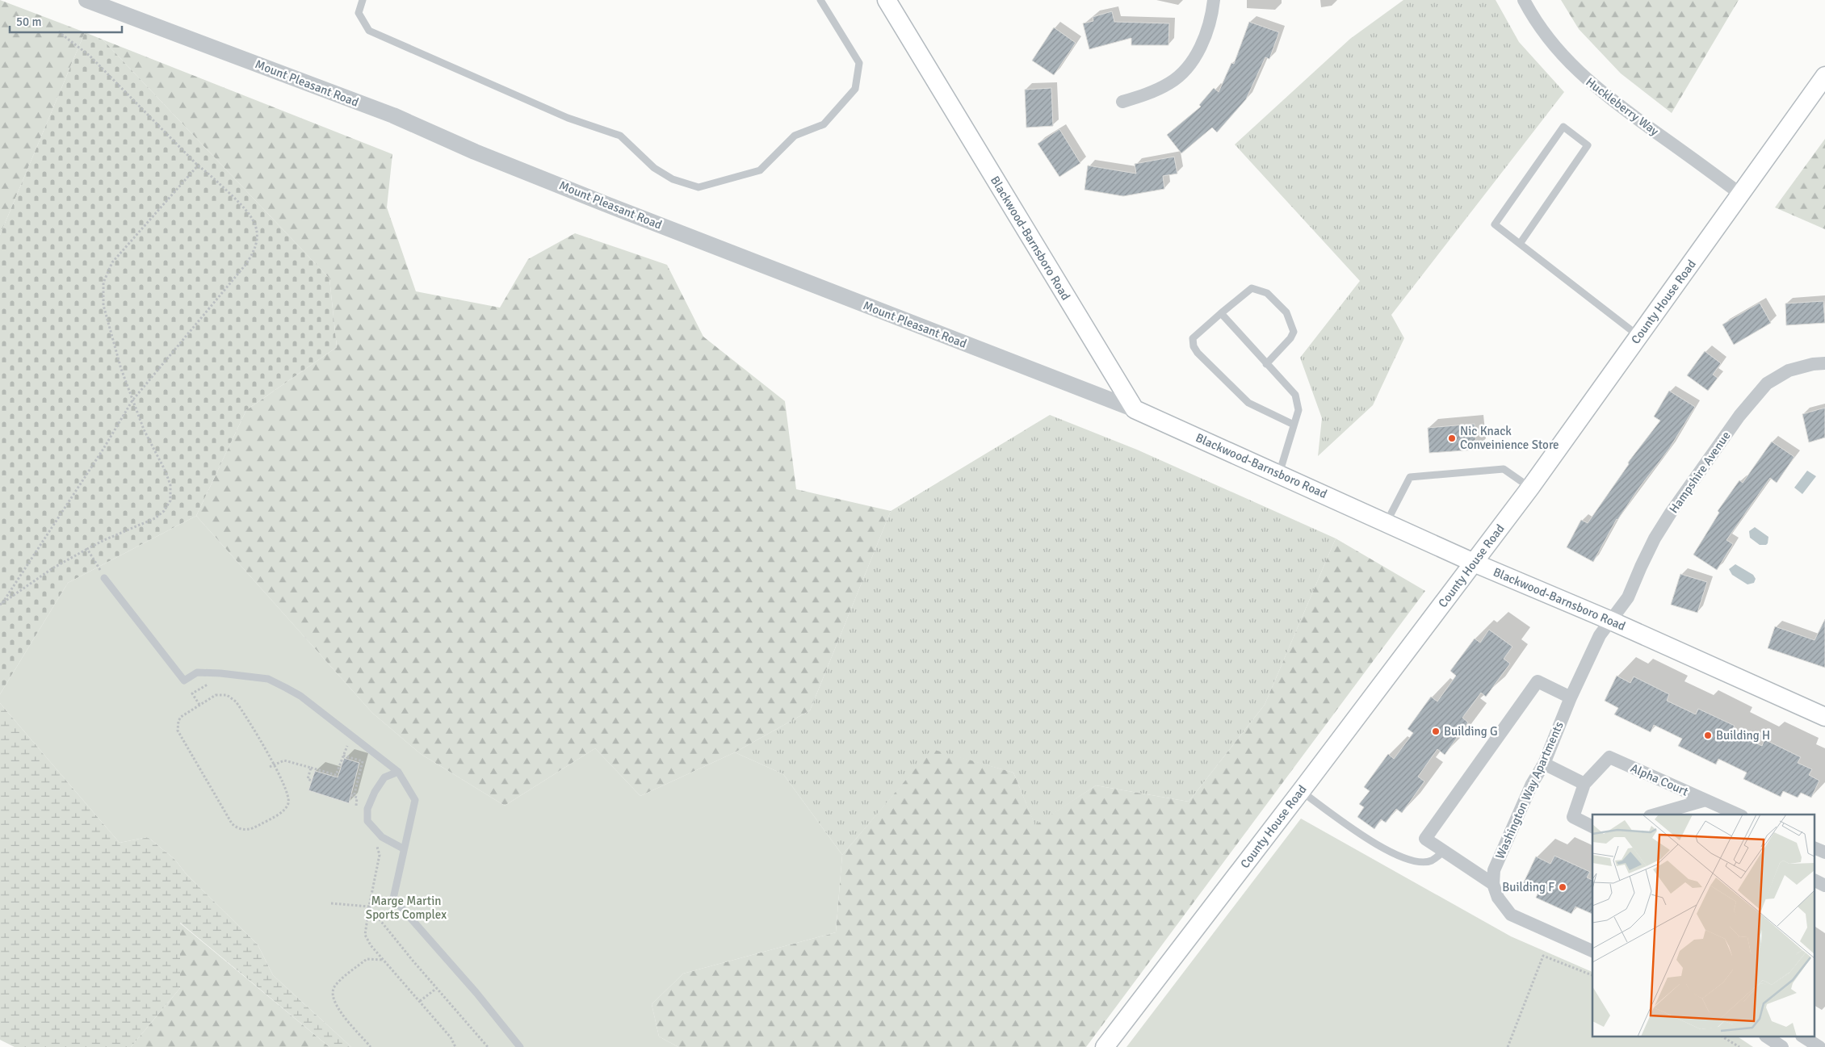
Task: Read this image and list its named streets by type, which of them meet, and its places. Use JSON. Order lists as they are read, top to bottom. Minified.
{"streets":{"main road":["Blackwood-Barnsboro Road","County House Road"],"street":["Mount Pleasant Road","Huckleberry Way","Hampshire Avenue","Alpha Court","Washington Way Apartments"]},"crossings":[["Mount Pleasant Road","Blackwood-Barnsboro Road"],["Huckleberry Way","County House Road"],["Blackwood-Barnsboro Road","County House Road"],["Blackwood-Barnsboro Road","Hampshire Avenue"],["Blackwood-Barnsboro Road","Washington Way Apartments"],["Hampshire Avenue","Washington Way Apartments"]],"parks":["Marge Martin Sports Complex"],"places":["Nic Knack Conveinience Store","Building G","Building H","Building F"],"scale_bar":"50 m"}
